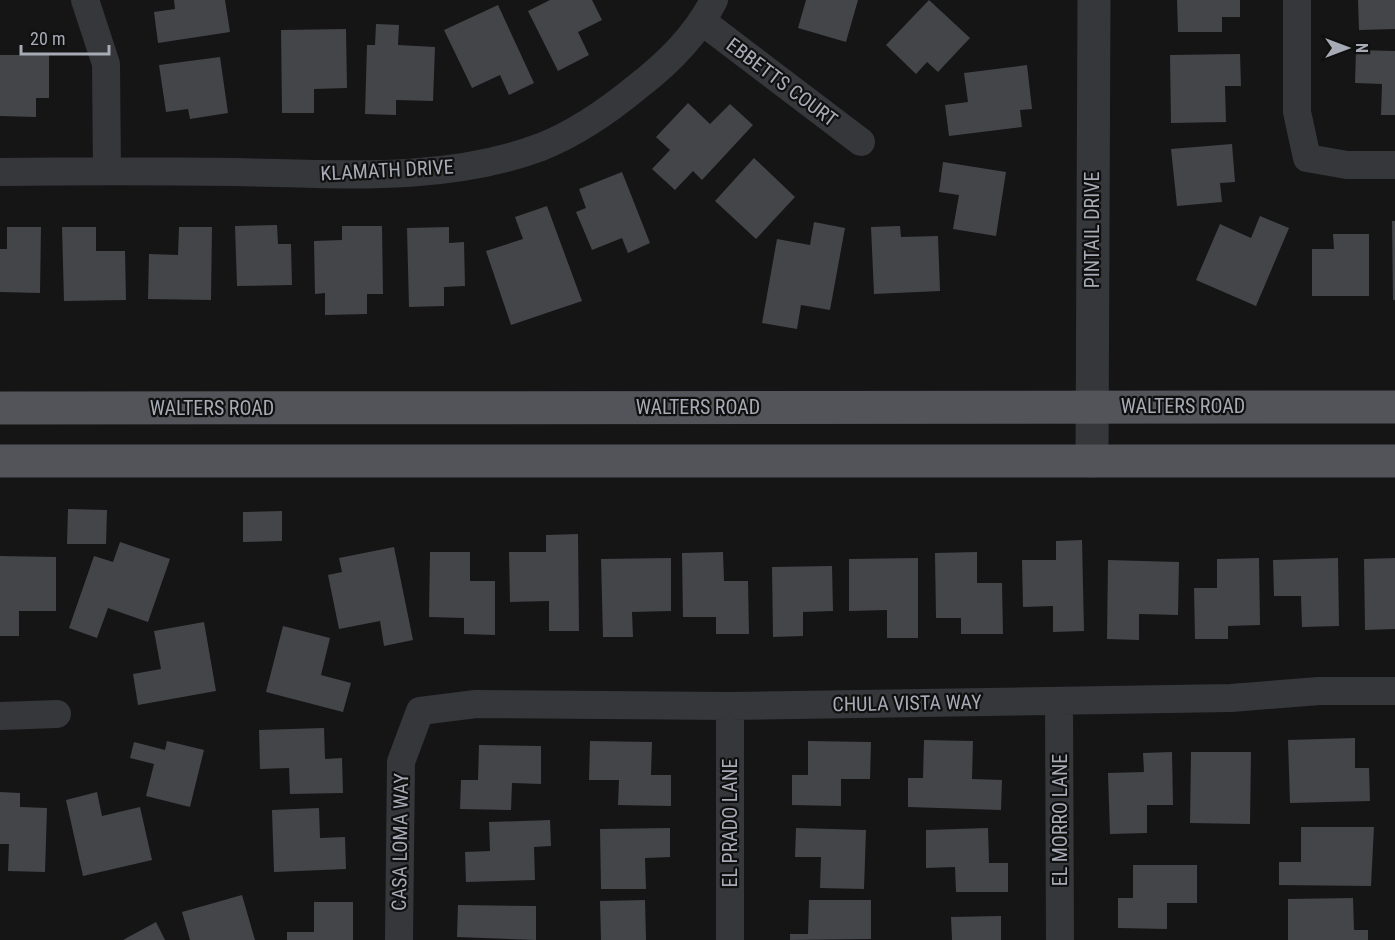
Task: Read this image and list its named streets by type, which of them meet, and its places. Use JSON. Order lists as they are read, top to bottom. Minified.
{"streets":{"main road":["WALTERS ROAD"],"street":["EBBETTS COURT","KLAMATH DRIVE","PINTAIL DRIVE","CHULA VISTA WAY","EL MORRO LANE","EL PRADO LANE","CASA LOMA WAY"]},"crossings":[["EBBETTS COURT","KLAMATH DRIVE"],["PINTAIL DRIVE","WALTERS ROAD"],["CHULA VISTA WAY","EL MORRO LANE"],["CHULA VISTA WAY","EL PRADO LANE"],["CHULA VISTA WAY","CASA LOMA WAY"]],"scale_bar":"20 m","north":"right"}
